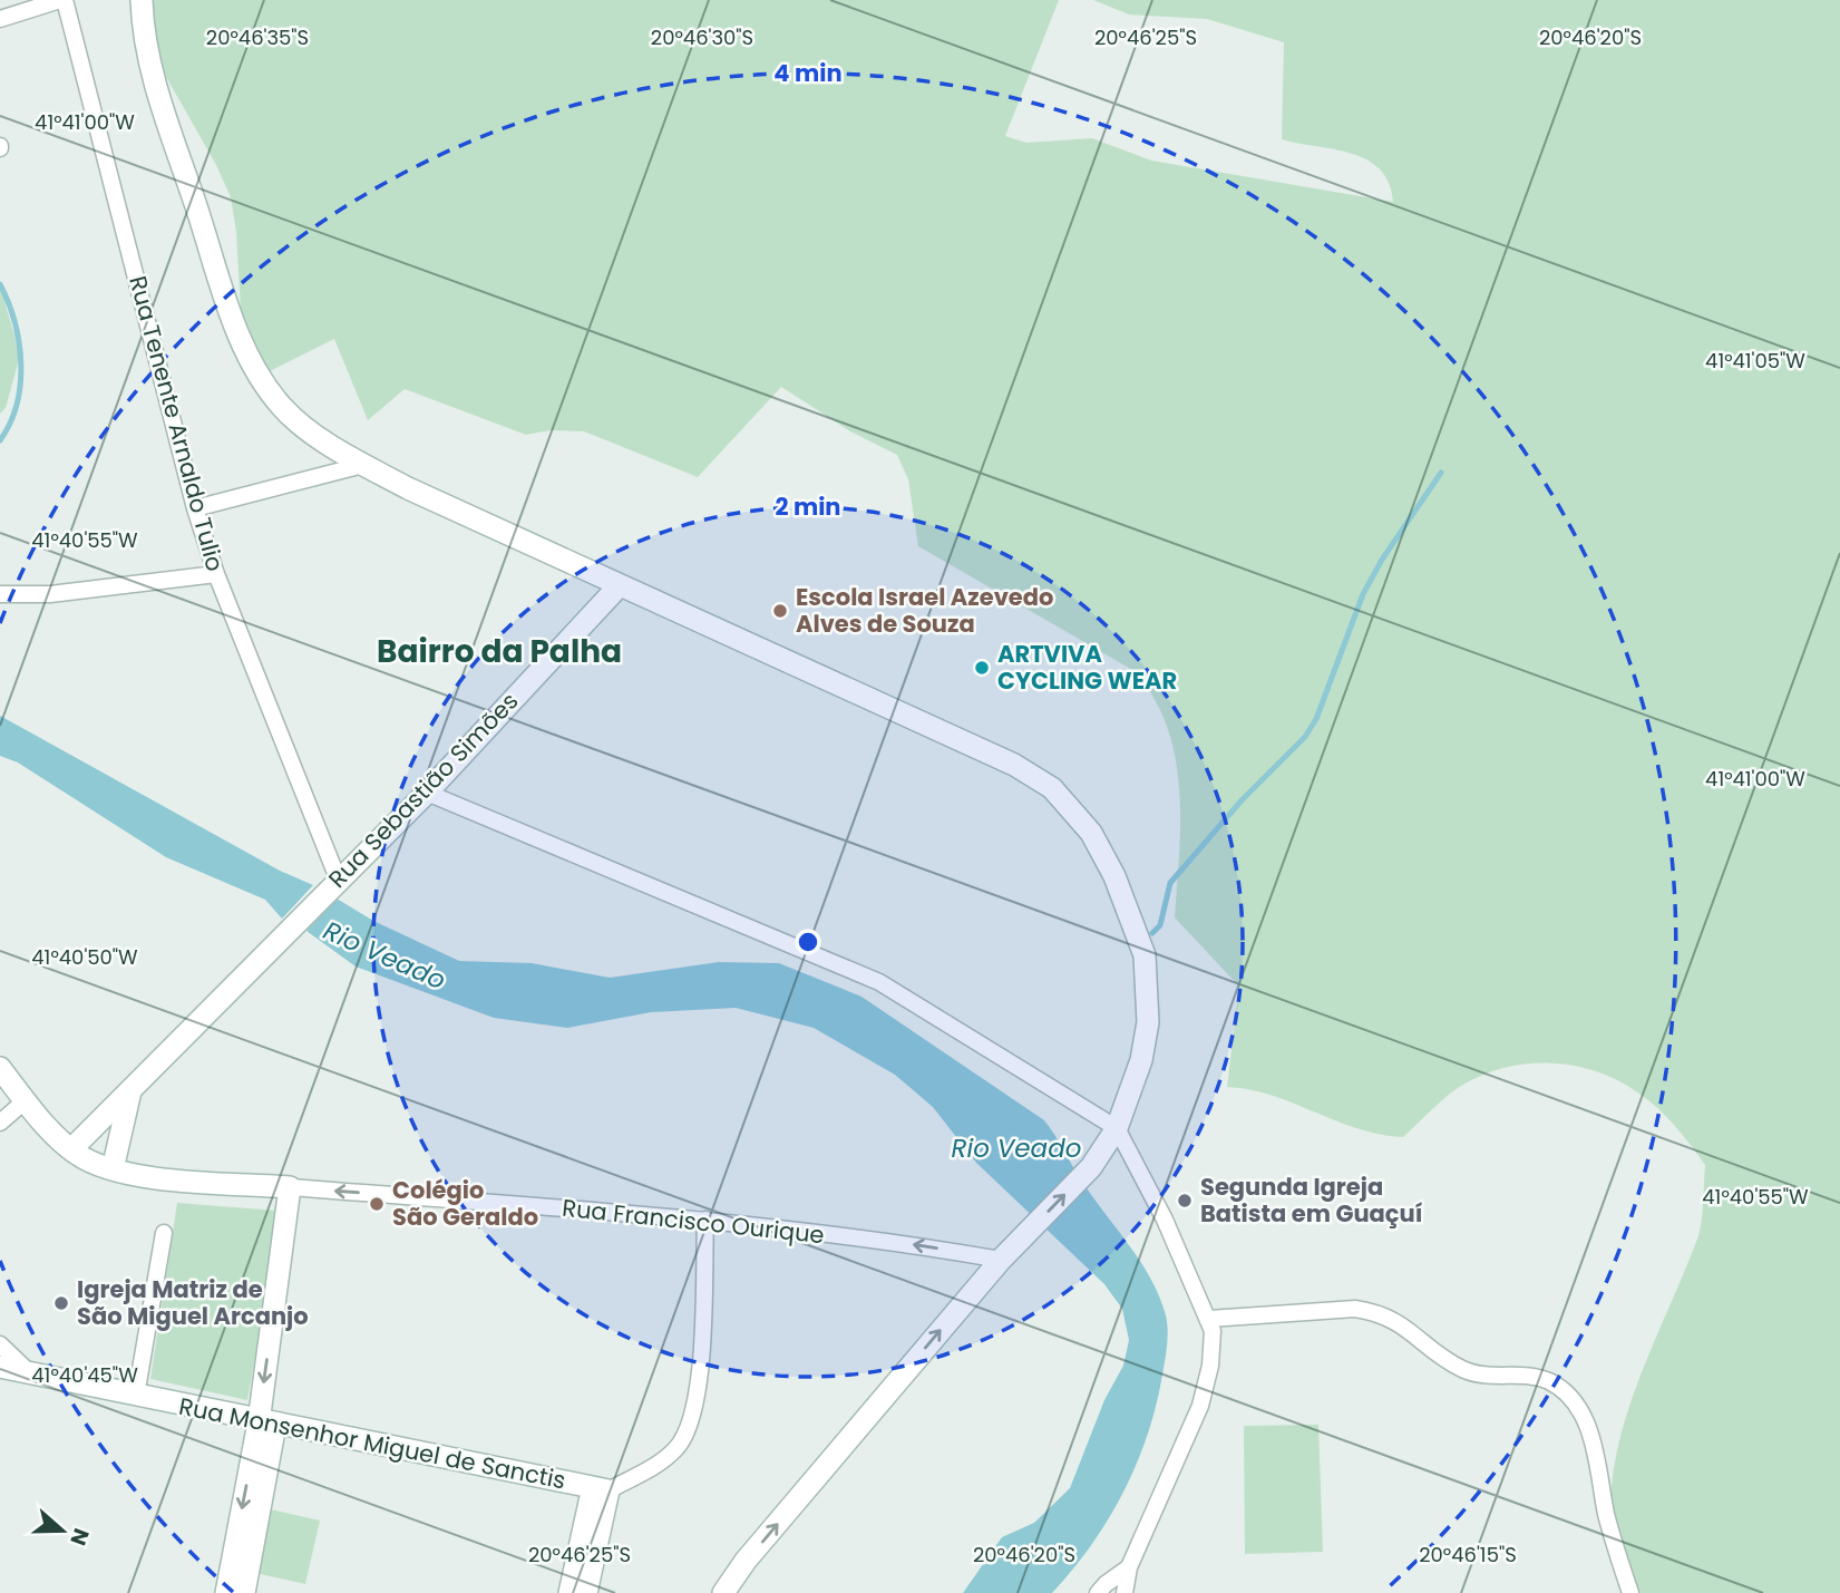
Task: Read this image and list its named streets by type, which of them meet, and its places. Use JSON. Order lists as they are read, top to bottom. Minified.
{"streets":{"street":["Rua Tenente Arnaldo Tulio","Rua Sebastião Simões","Rua Francisco Ourique","Rua Monsenhor Miguel de Sanctis"]},"crossings":[["Rua Tenente Arnaldo Tulio","Rua Sebastião Simões"]],"one_way":["Rua Francisco Ourique"],"districts":["Bairro da Palha"],"water":["Rio Veado"],"places":["Escola Israel Azevedo Alves de Souza","ARTVIVA CYCLING WEAR","Segunda Igreja Batista em Guaçuí","Colégio São Geraldo","Igreja Matriz de São Miguel Arcanjo"],"north":"right","coordinates":["20°46'35\"S","20°46'30\"S","20°46'25\"S","20°46'20\"S","41°41'00\"W","41°41'05\"W","41°40'55\"W","41°40'50\"W","41°40'45\"W","20°46'15\"S"],"rings":["4 min","2 min"]}
